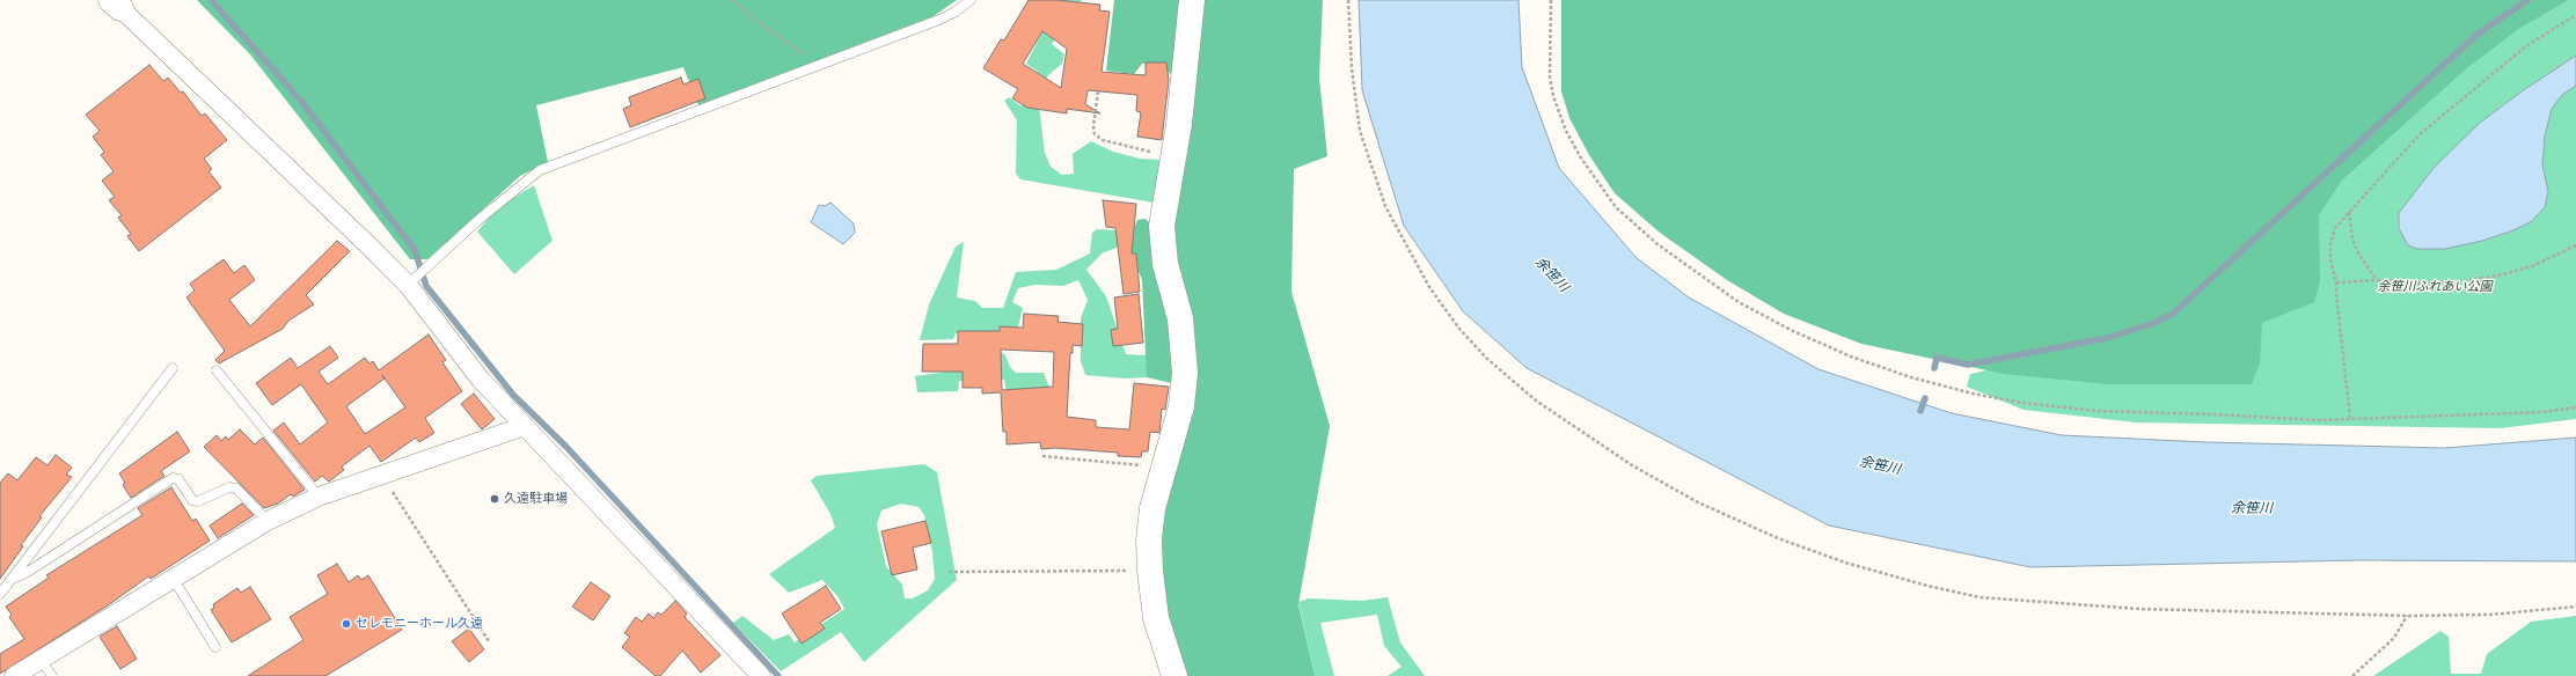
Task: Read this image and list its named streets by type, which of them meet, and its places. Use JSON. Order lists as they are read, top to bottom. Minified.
{"water":["余笹川"],"parks":["余笹川ふれあい公園"],"places":["久遠駐車場","セレモニーホール久遠"]}
